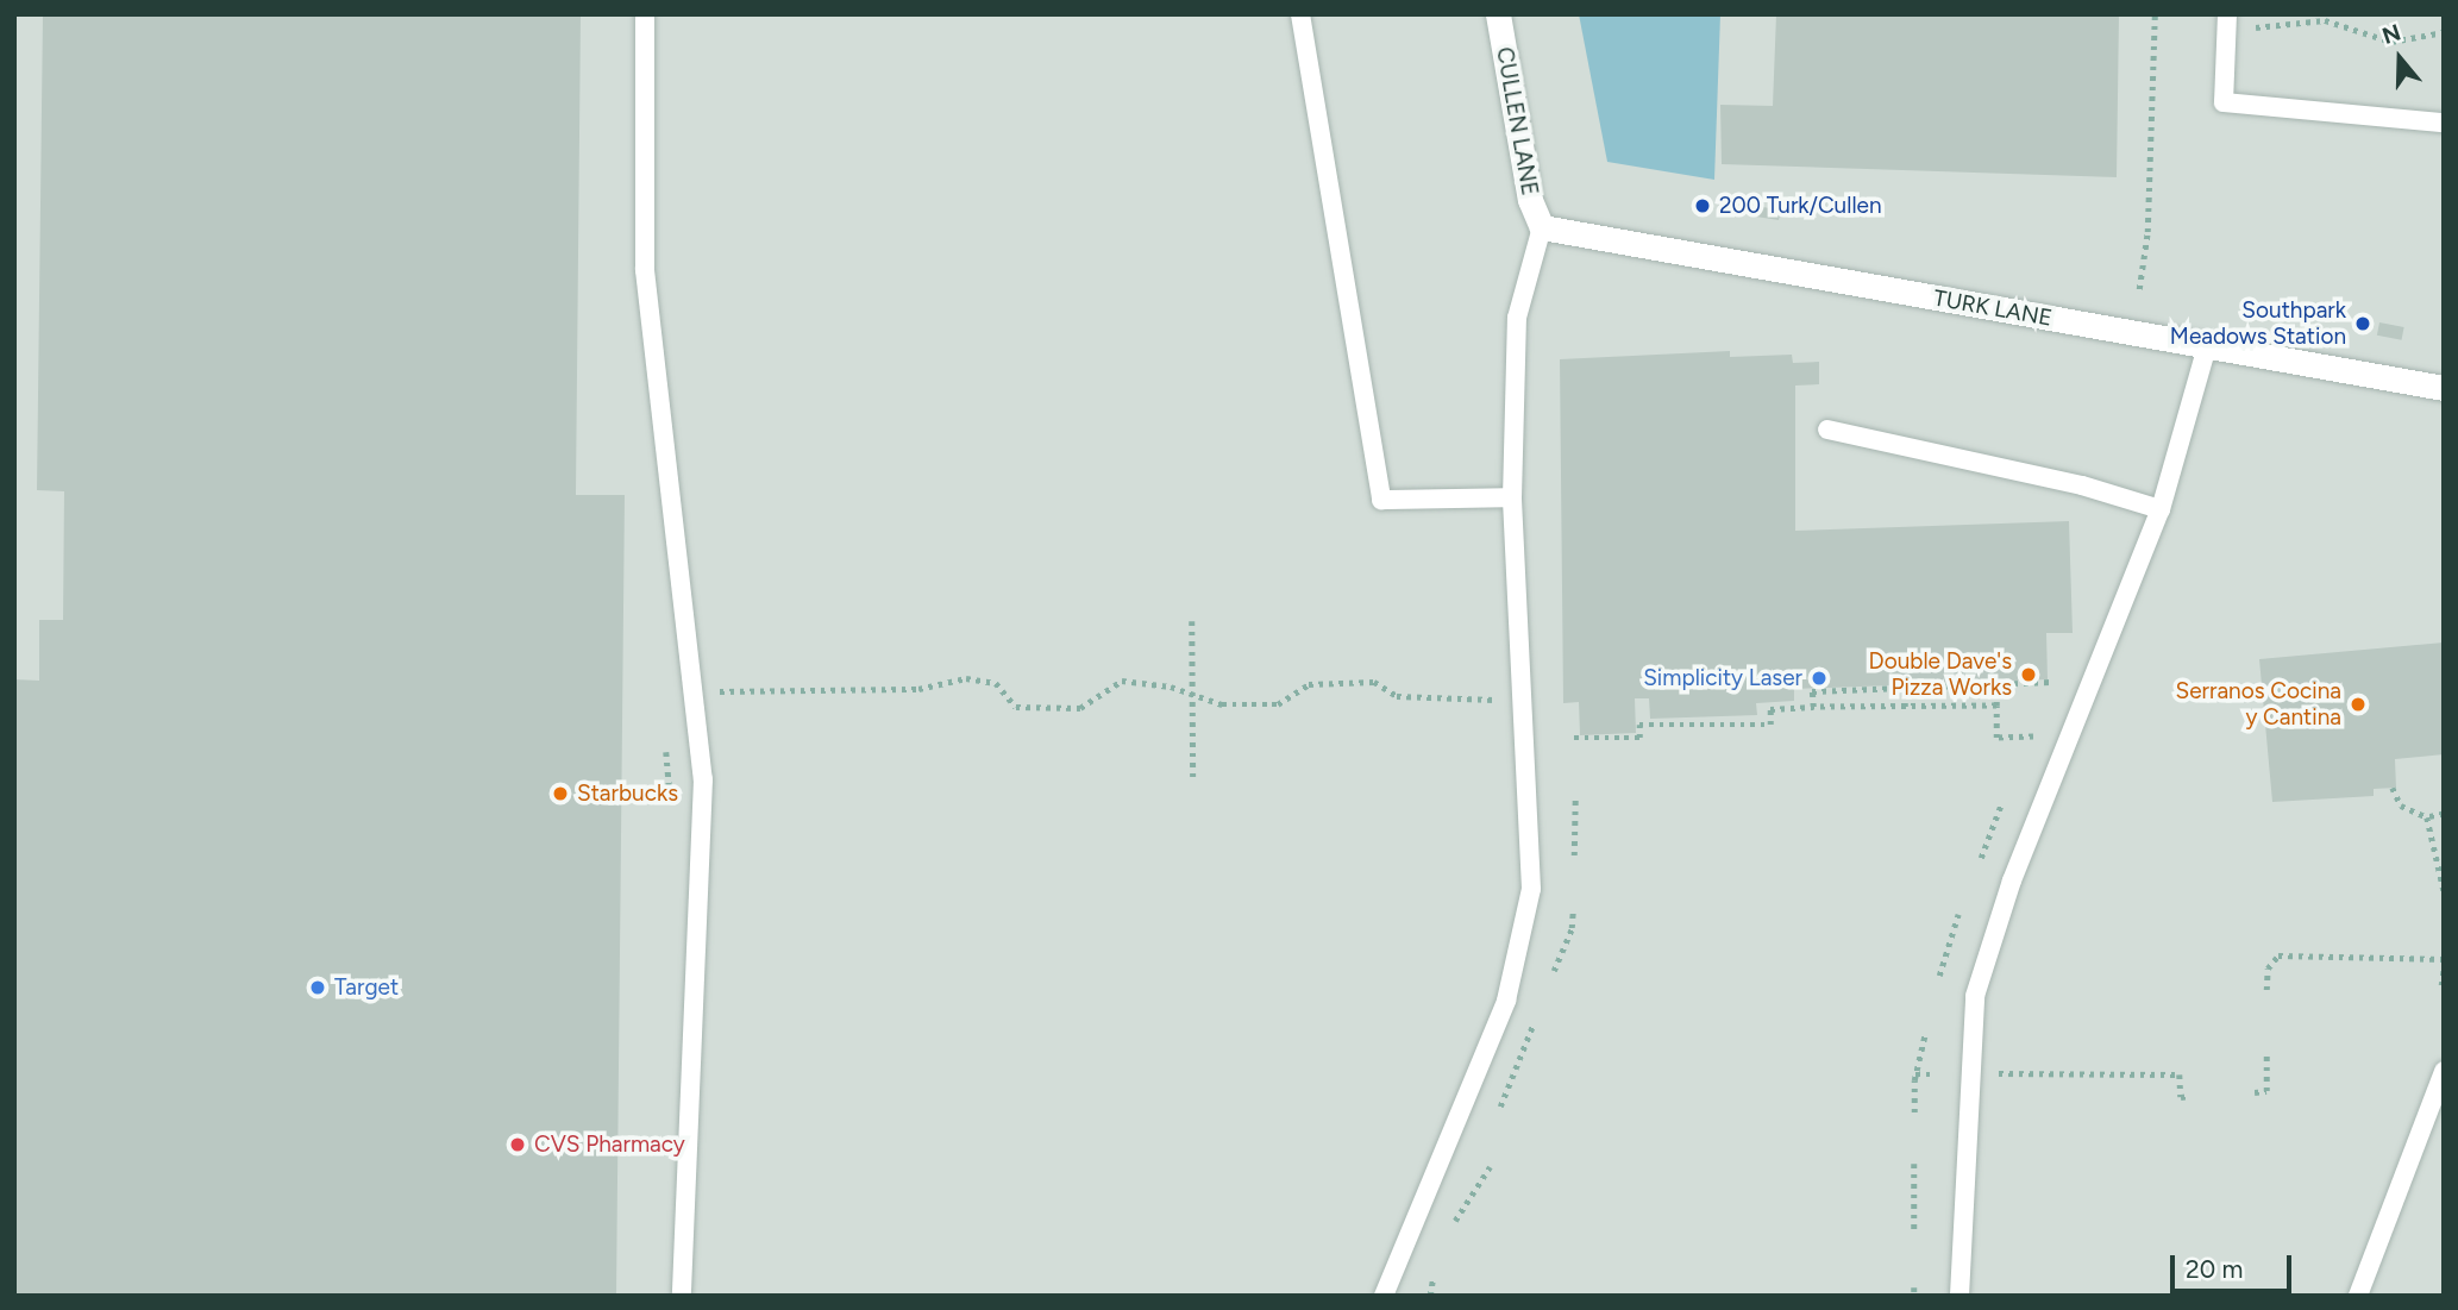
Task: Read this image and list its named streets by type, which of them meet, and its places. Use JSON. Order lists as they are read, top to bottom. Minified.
{"streets":{"street":["CULLEN LANE","TURK LANE"]},"crossings":[["CULLEN LANE","TURK LANE"]],"places":["200 Turk/Cullen","Southpark Meadows Station","Double Dave's Pizza Works","Simplicity Laser","Serranos Cocina y Cantina","Starbucks","Target","CVS Pharmacy"],"scale_bar":"20 m","north":"top"}
